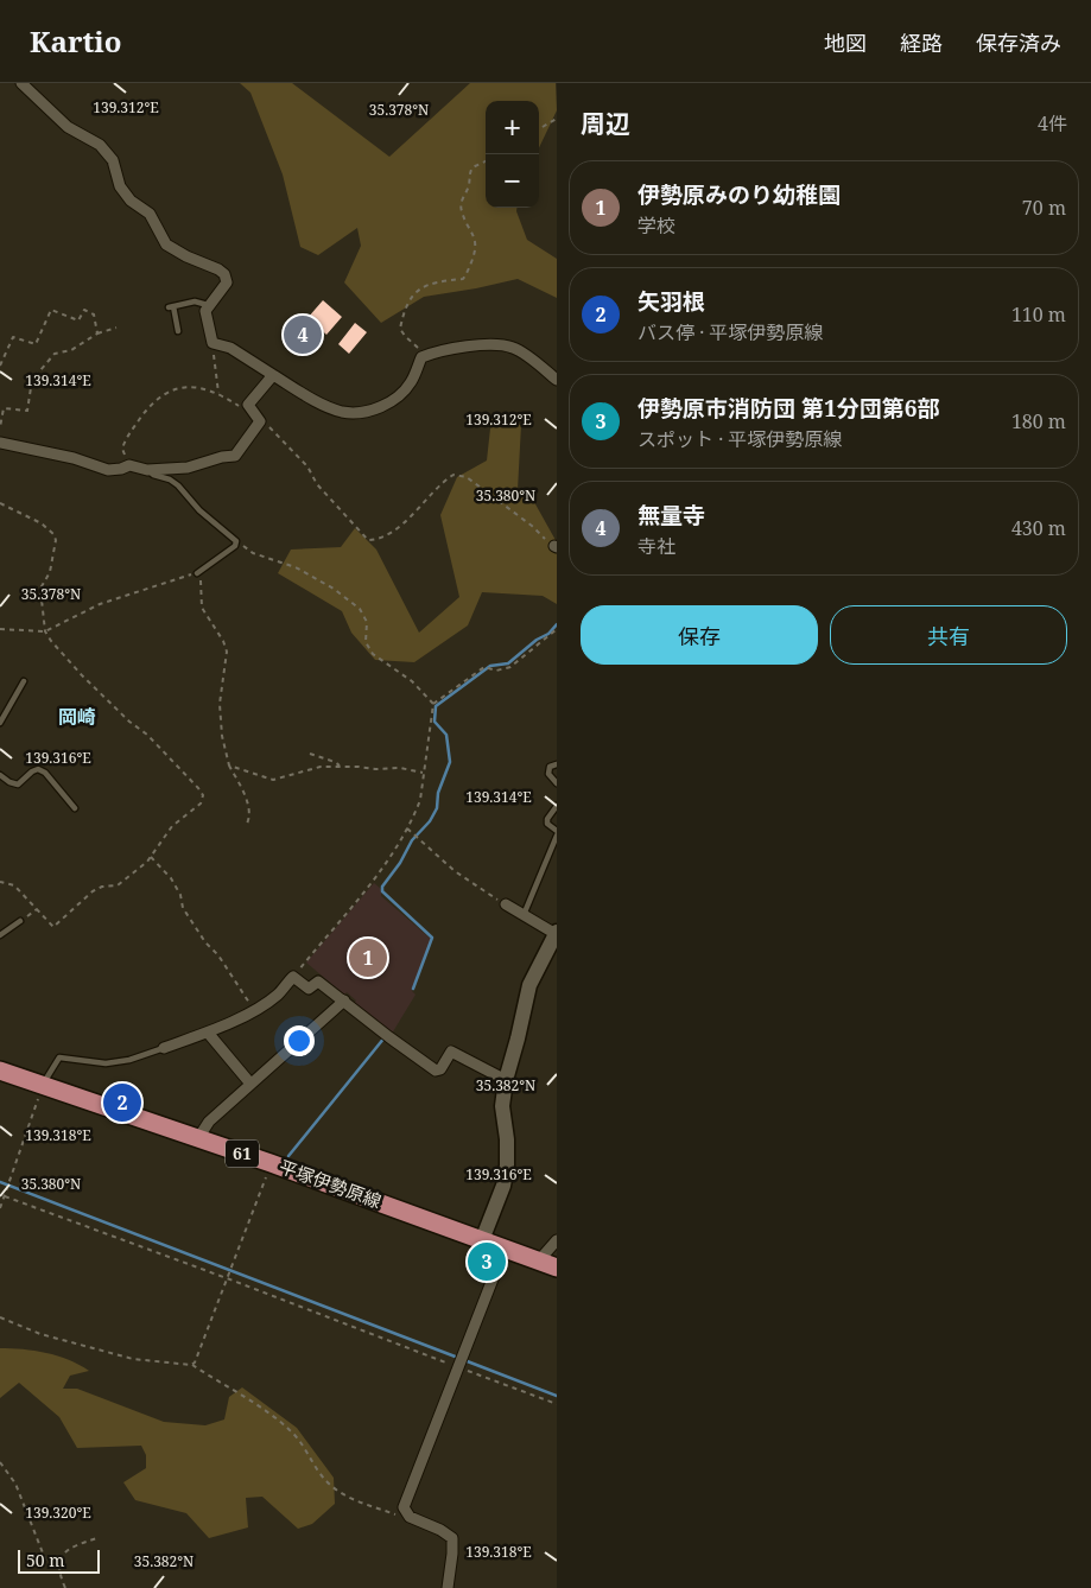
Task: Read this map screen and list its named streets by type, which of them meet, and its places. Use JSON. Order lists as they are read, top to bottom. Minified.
{"streets":{"main road":["61","平塚伊勢原線"]},"districts":["岡崎"],"scale_bar":"50 m","page":{"header":"Kartio","nav":["地図","経路","保存済み"],"heading":["周辺","4件"],"map_buttons":["+","−"],"list":[{"mark":"1","name":"伊勢原みのり幼稚園","note":"学校","value":"70 m"},{"mark":"2","name":"矢羽根","note":"バス停 · 平塚伊勢原線","value":"110 m"},{"mark":"3","name":"伊勢原市消防団 第1分団第6部","note":"スポット · 平塚伊勢原線","value":"180 m"},{"mark":"4","name":"無量寺","note":"寺社","value":"430 m"}],"pins":["4","1","2","3"],"buttons":["保存","共有"],"scale":"50 m"},"coordinates":["139.312°E","35.378°N","139.314°E","35.380°N","139.316°E","35.382°N","139.318°E","139.320°E"]}
